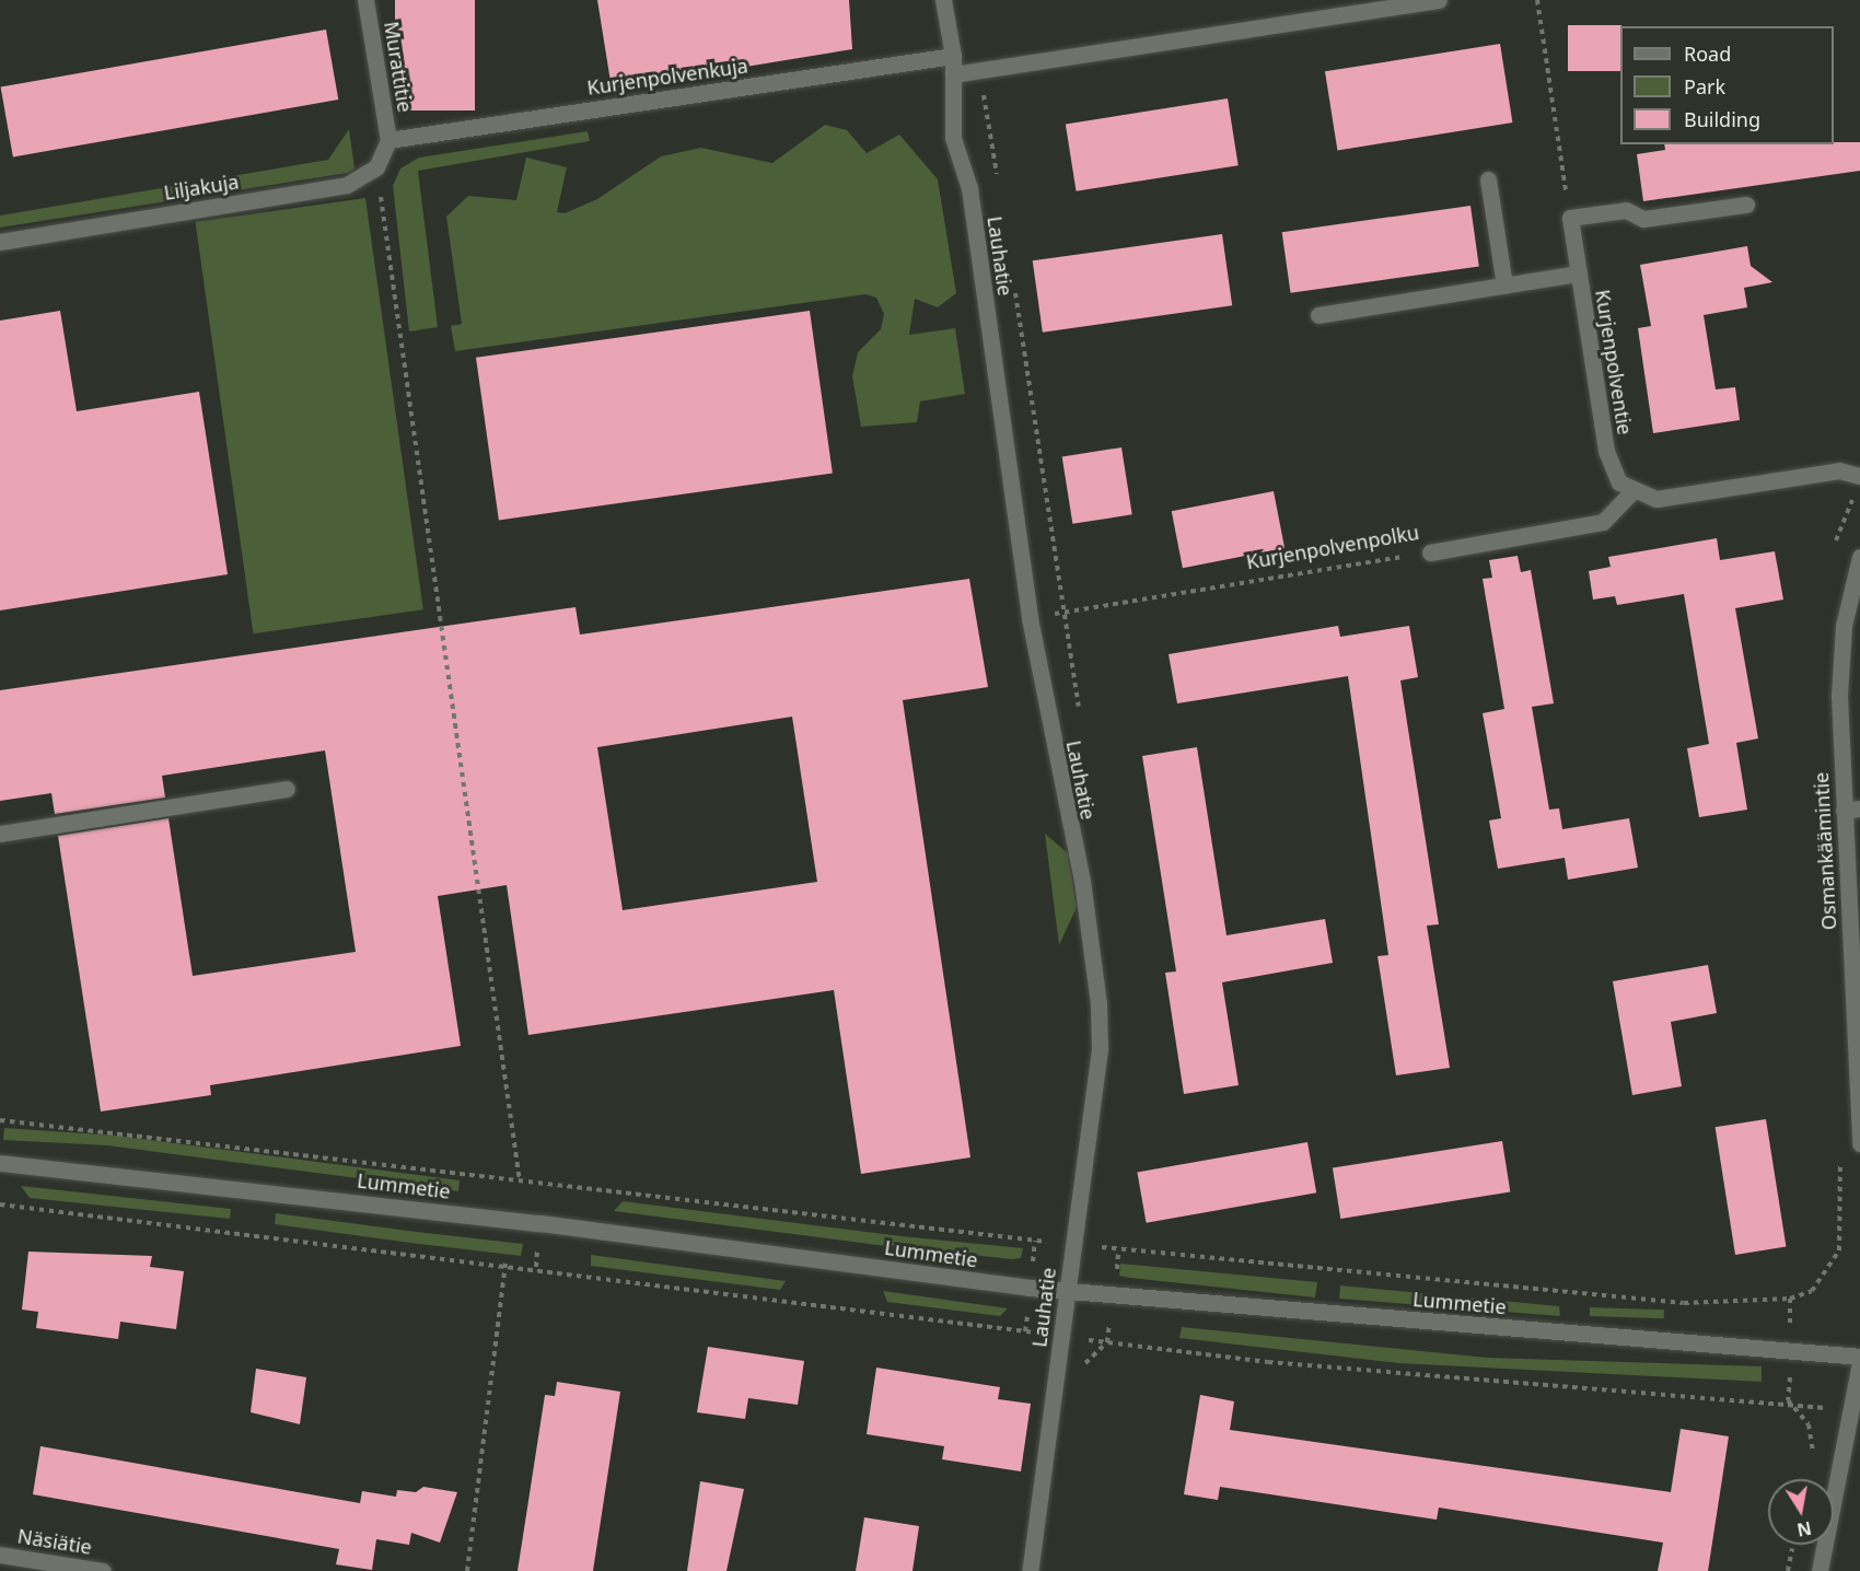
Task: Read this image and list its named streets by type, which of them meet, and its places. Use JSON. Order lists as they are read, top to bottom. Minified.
{"streets":{"street":["Murattitie","Kurjenpolvenkuja","Liljakuja","Lauhatie","Kurjenpolventie","Kurjenpolvenpolku","Osmankäämintie","Lummetie","Näsiätie"]},"crossings":[["Murattitie","Kurjenpolvenkuja"],["Kurjenpolvenkuja","Lauhatie"],["Lauhatie","Kurjenpolvenpolku"],["Lauhatie","Lummetie"],["Kurjenpolventie","Kurjenpolvenpolku"]],"legend":["Road","Park","Building"],"north":"bottom"}
